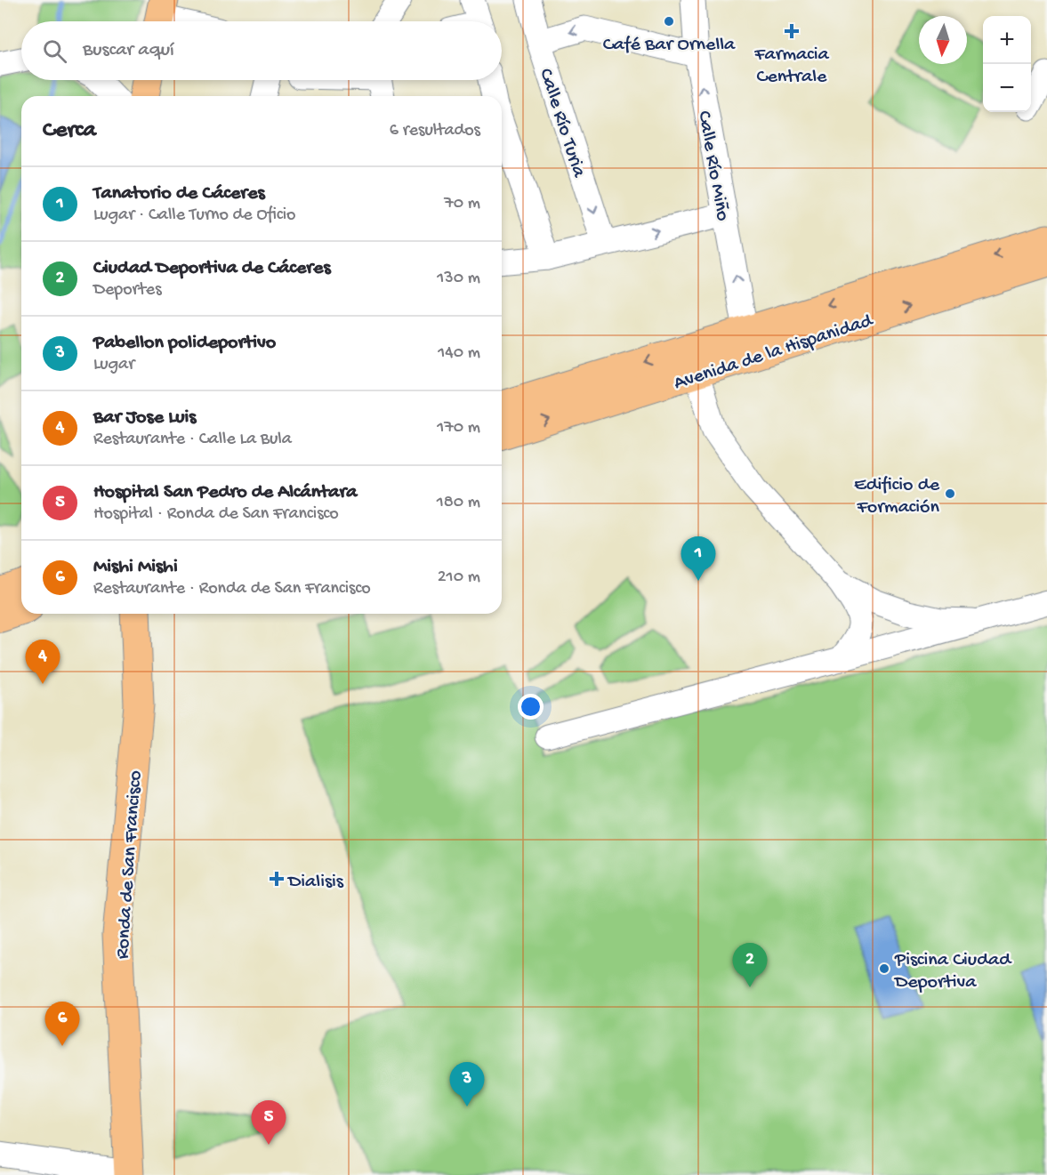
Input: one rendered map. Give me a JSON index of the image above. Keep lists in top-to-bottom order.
{
  "streets": {
    "main road": ["Avenida de la Hispanidad", "Ronda de San Francisco"],
    "street": ["Calle Río Turia", "Calle Río Miño"]
  },
  "crossings": [
    ["Calle Río Miño", "Avenida de la Hispanidad"]
  ],
  "places": {
    "other": ["Café Bar Ornella", "Edificio de Formación", "Piscina Ciudad Deportiva"],
    "health": ["Farmacia Centrale", "Dialisis"]
  },
  "north": "bottom",
  "page": {
    "map_buttons": ["+", "−"],
    "search": "Buscar aquí",
    "heading": ["Cerca", "6 resultados"],
    "list": [
      {
        "mark": "1",
        "name": "Tanatorio de Cáceres",
        "note": "Lugar · Calle Turno de Oficio",
        "value": "70 m"
      },
      {
        "mark": "2",
        "name": "Ciudad Deportiva de Cáceres",
        "note": "Deportes",
        "value": "130 m"
      },
      {
        "mark": "3",
        "name": "Pabellon polideportivo",
        "note": "Lugar",
        "value": "140 m"
      },
      {
        "mark": "4",
        "name": "Bar Jose Luis",
        "note": "Restaurante · Calle La Bula",
        "value": "170 m"
      },
      {
        "mark": "5",
        "name": "Hospital San Pedro de Alcántara",
        "note": "Hospital · Ronda de San Francisco",
        "value": "180 m"
      },
      {
        "mark": "6",
        "name": "Mishi Mishi",
        "note": "Restaurante · Ronda de San Francisco",
        "value": "210 m"
      }
    ],
    "pins": [
      "1",
      "4",
      "2",
      "6",
      "3",
      "5"
    ]
  }
}
